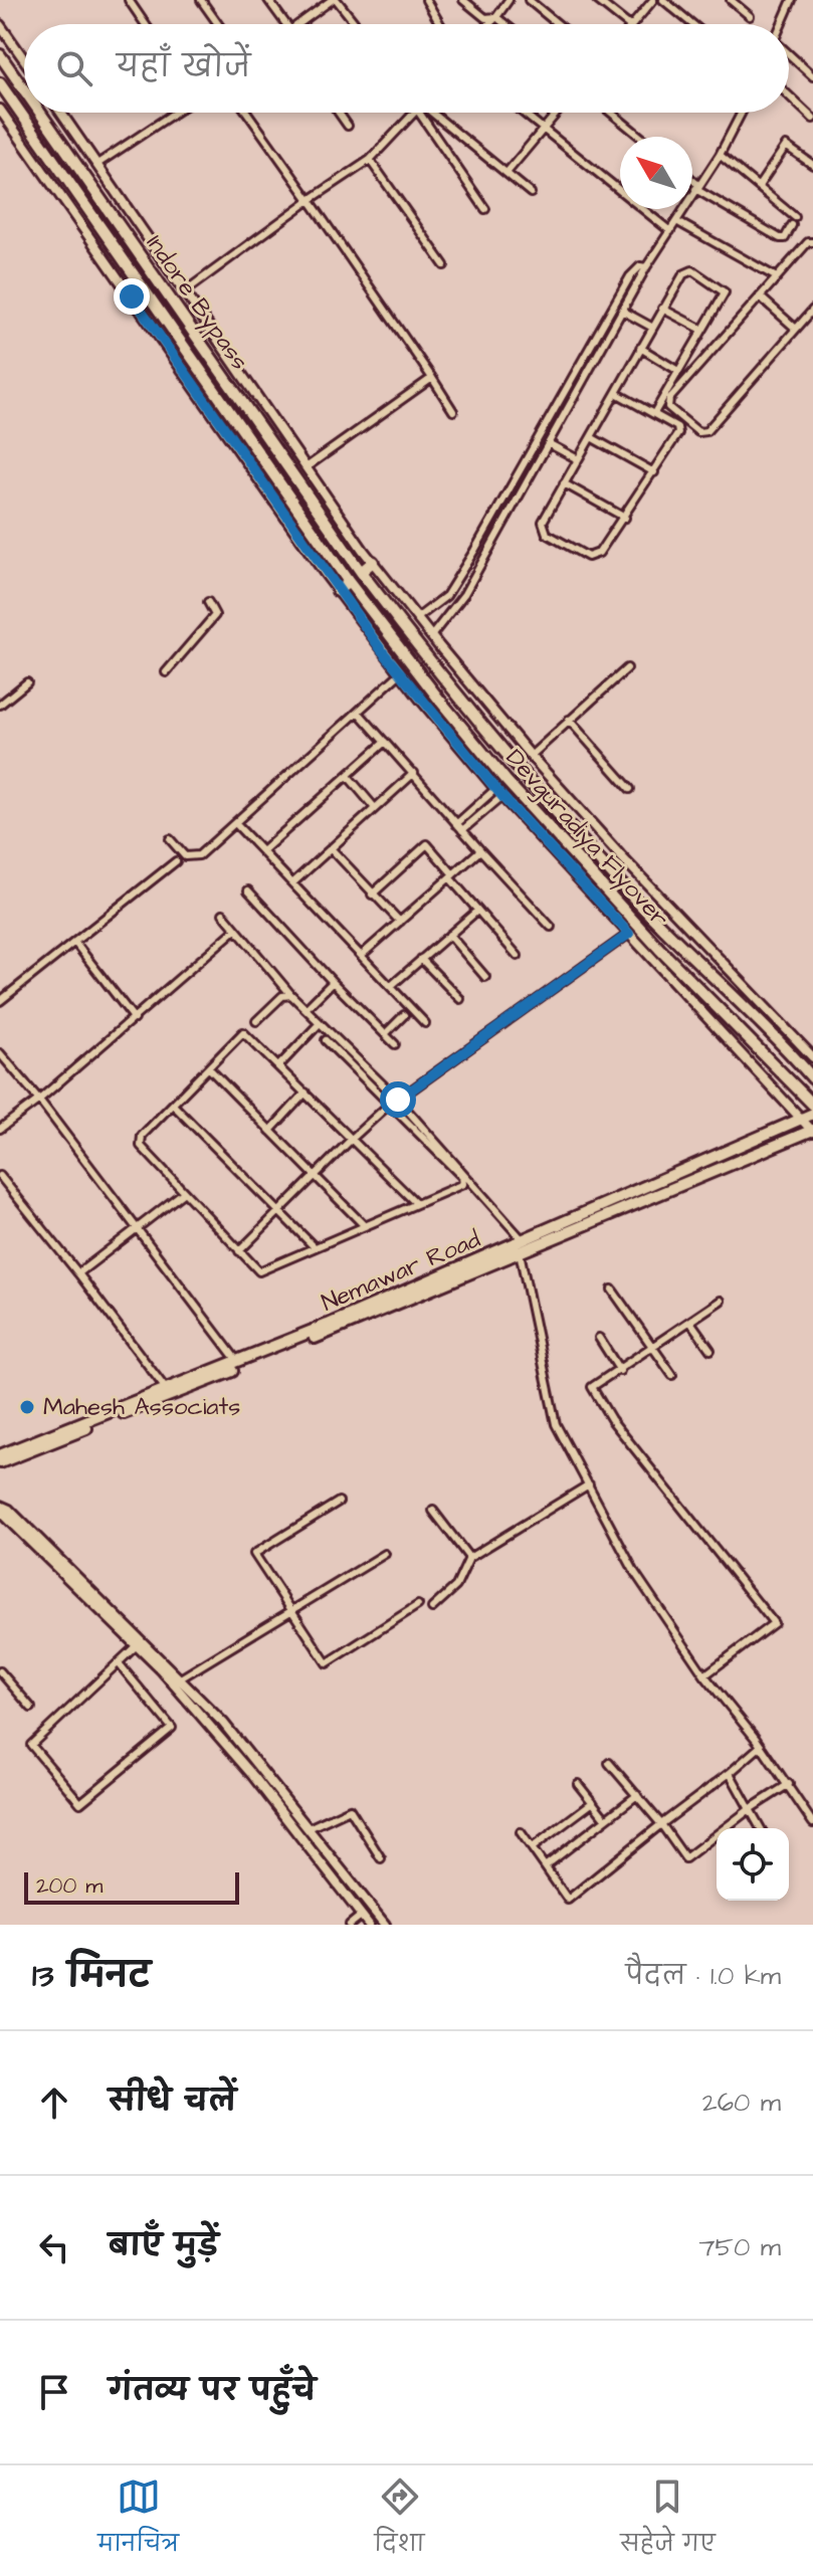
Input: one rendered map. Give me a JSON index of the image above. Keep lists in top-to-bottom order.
{
  "streets": {
    "highway": ["Indore Bypass", "Devguradiya Flyover", "Nemawar Road"]
  },
  "crossings": [
    ["Indore Bypass", "Devguradiya Flyover"]
  ],
  "places": ["Mahesh Associats"],
  "scale_bar": "200 m",
  "north": "top left",
  "page": {
    "search": "यहाँ खोजें",
    "scale": "200 m",
    "heading": ["13 मिनट", "पैदल · 1.0 km"],
    "list": [
      ["सीधे चलें", "260 m"],
      ["बाएँ मुड़ें", "750 m"],
      "गंतव्य पर पहुँचे"
    ],
    "nav": ["मानचित्र", "दिशा", "सहेजे गए"]
  }
}
